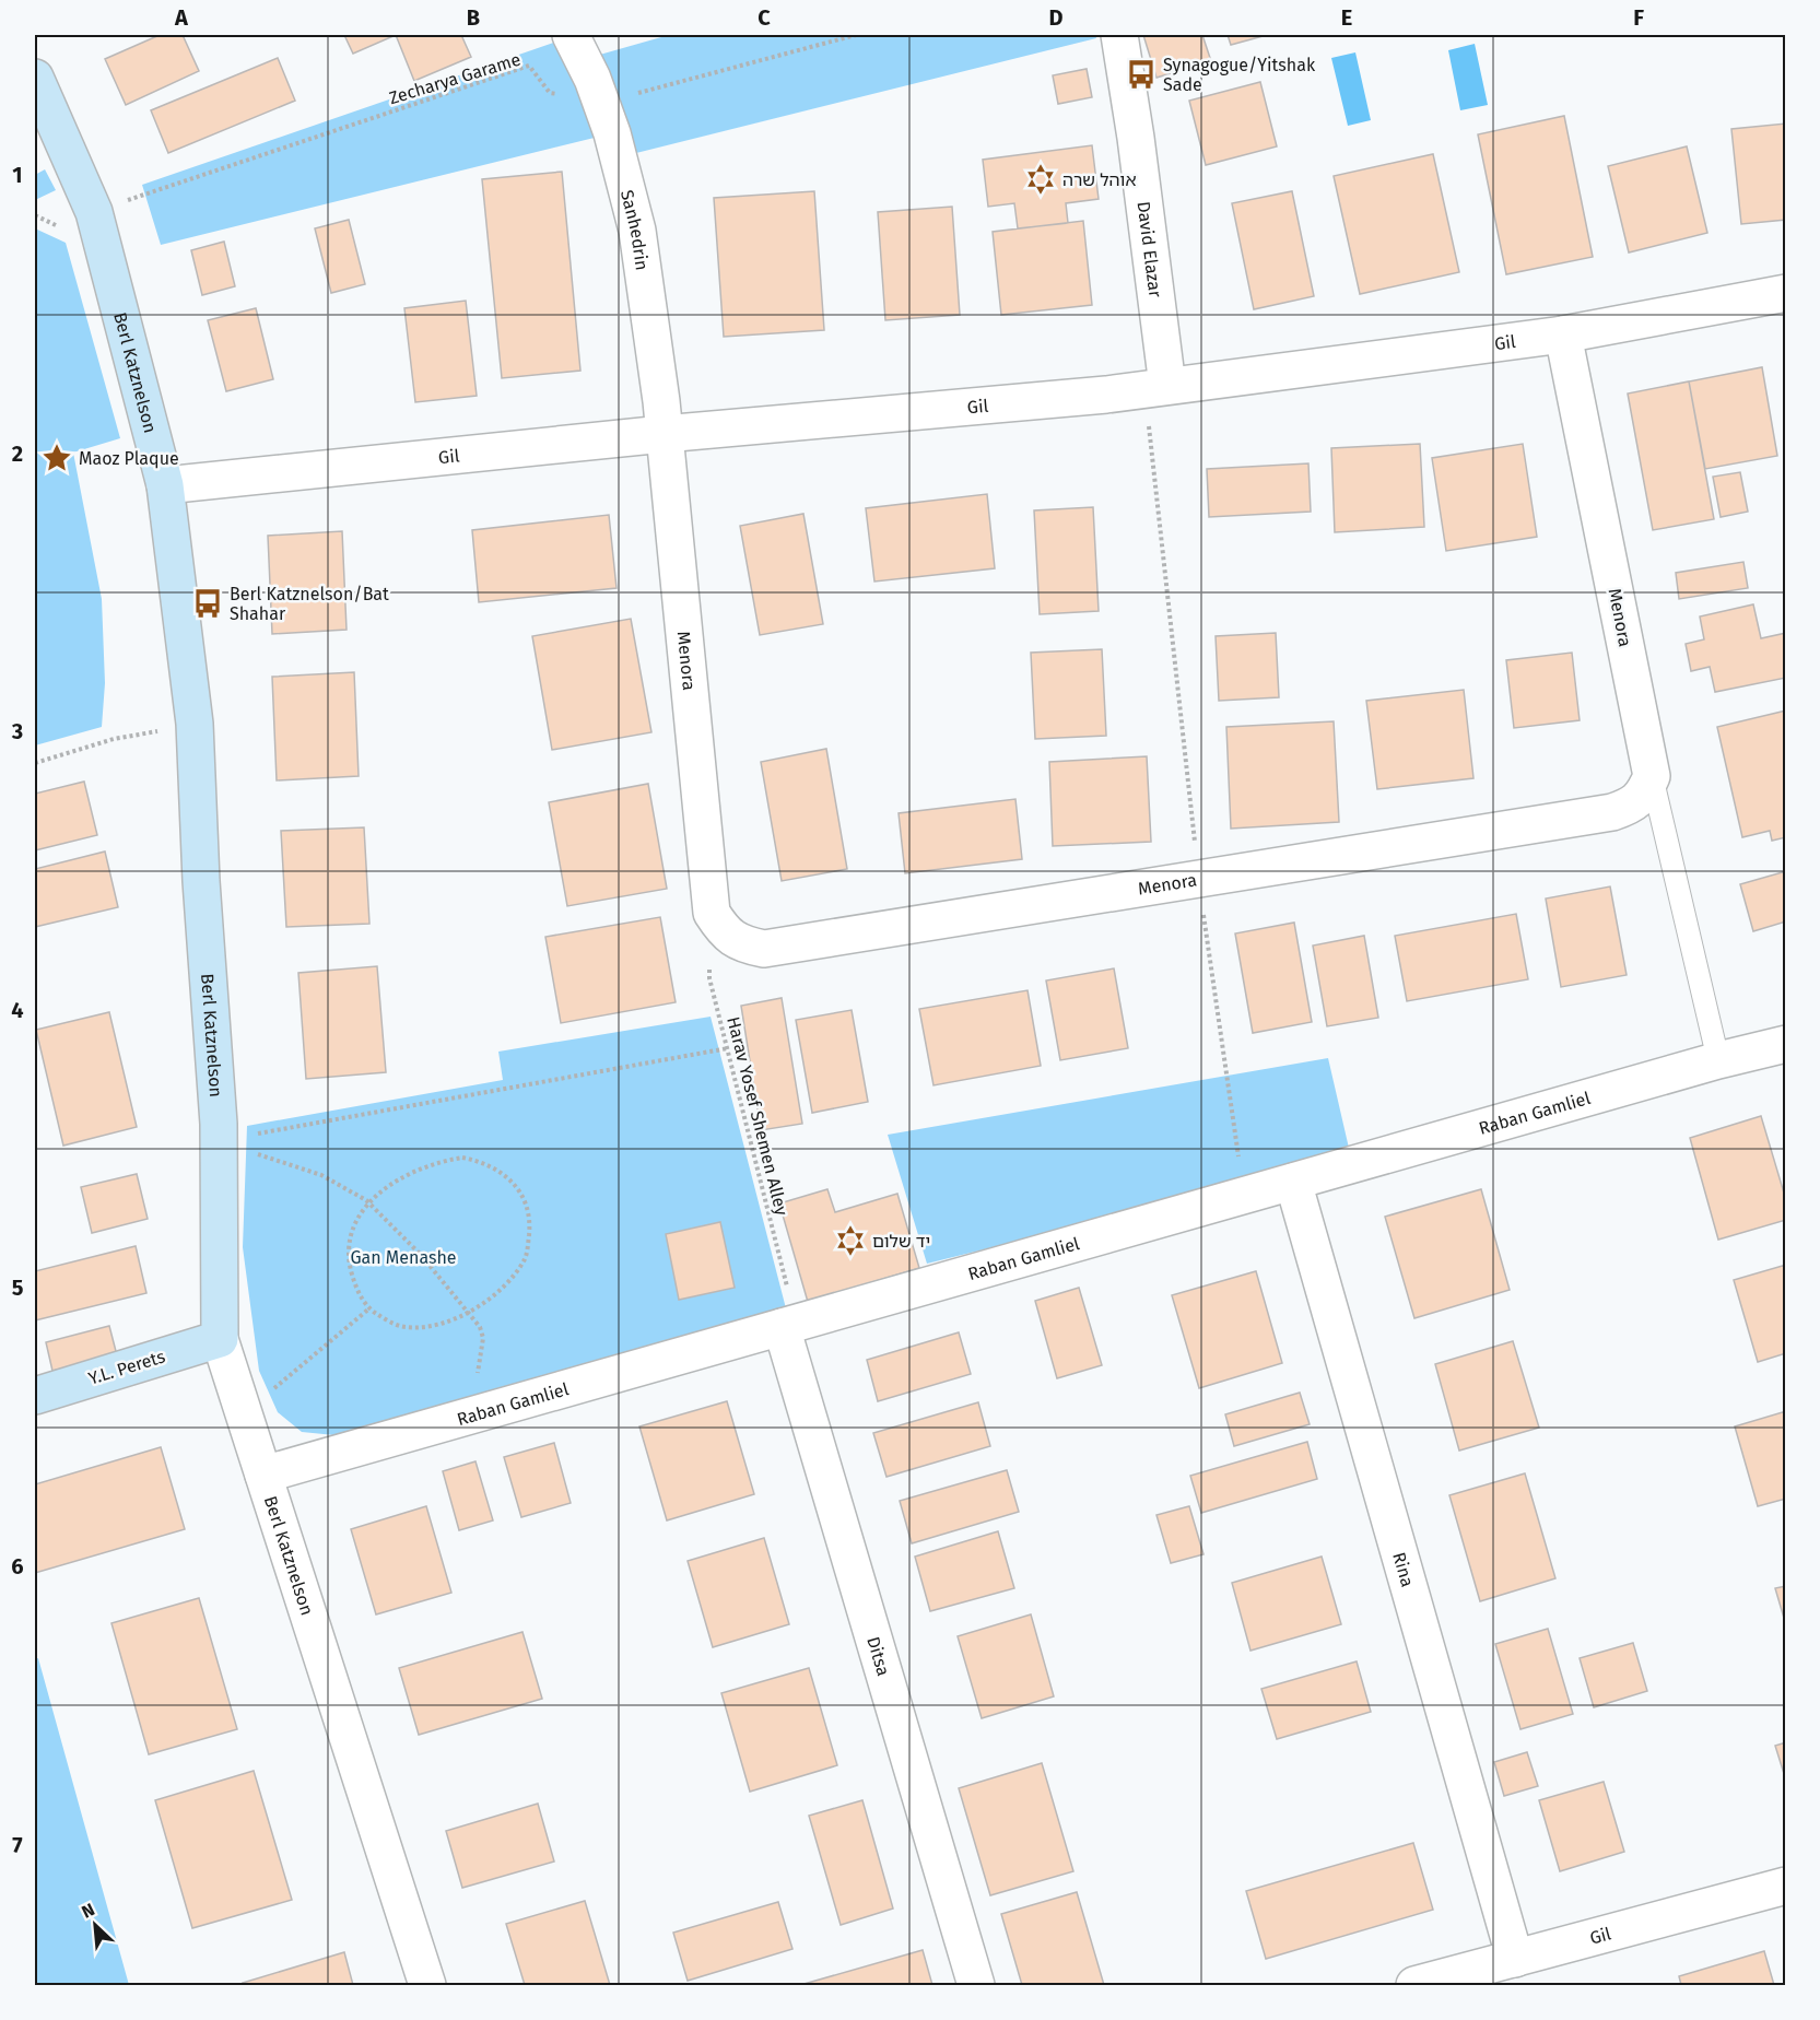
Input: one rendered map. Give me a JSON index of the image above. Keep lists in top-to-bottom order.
{
  "streets": {
    "street": [
      "Sanhedrin",
      "David Elazar",
      "Gil",
      "Berl Katznelson",
      "Menora",
      "Raban Gamliel",
      "Y.L. Perets",
      "Rina",
      "Ditsa"
    ],
    "path": ["Zecharya Garame", "Harav Yosef Shemen Alley"]
  },
  "crossings": [
    ["Zecharya Garame", "Sanhedrin"],
    ["Zecharya Garame", "Berl Katznelson"],
    ["Sanhedrin", "Gil"],
    ["Sanhedrin", "Menora"],
    ["David Elazar", "Gil"],
    ["Gil", "Berl Katznelson"],
    ["Gil", "Menora"],
    ["Gil", "Rina"],
    ["Berl Katznelson", "Raban Gamliel"],
    ["Berl Katznelson", "Y.L. Perets"],
    ["Menora", "Harav Yosef Shemen Alley"],
    ["Raban Gamliel", "Harav Yosef Shemen Alley"],
    ["Raban Gamliel", "Rina"],
    ["Raban Gamliel", "Ditsa"],
    ["Harav Yosef Shemen Alley", "Ditsa"]
  ],
  "parks": ["Gan Menashe"],
  "places": {
    "bus stop": ["Synagogue/Yitshak Sade", "Berl Katznelson/Bat Shahar"],
    "synagogue": ["אוהל שרה", "יד שלום"],
    "place": ["Maoz Plaque"]
  },
  "north": "top left",
  "grid": {
    "columns": [
      "A",
      "B",
      "C",
      "D",
      "E",
      "F"
    ],
    "rows": [
      "1",
      "2",
      "3",
      "4",
      "5",
      "6",
      "7"
    ]
  }
}
